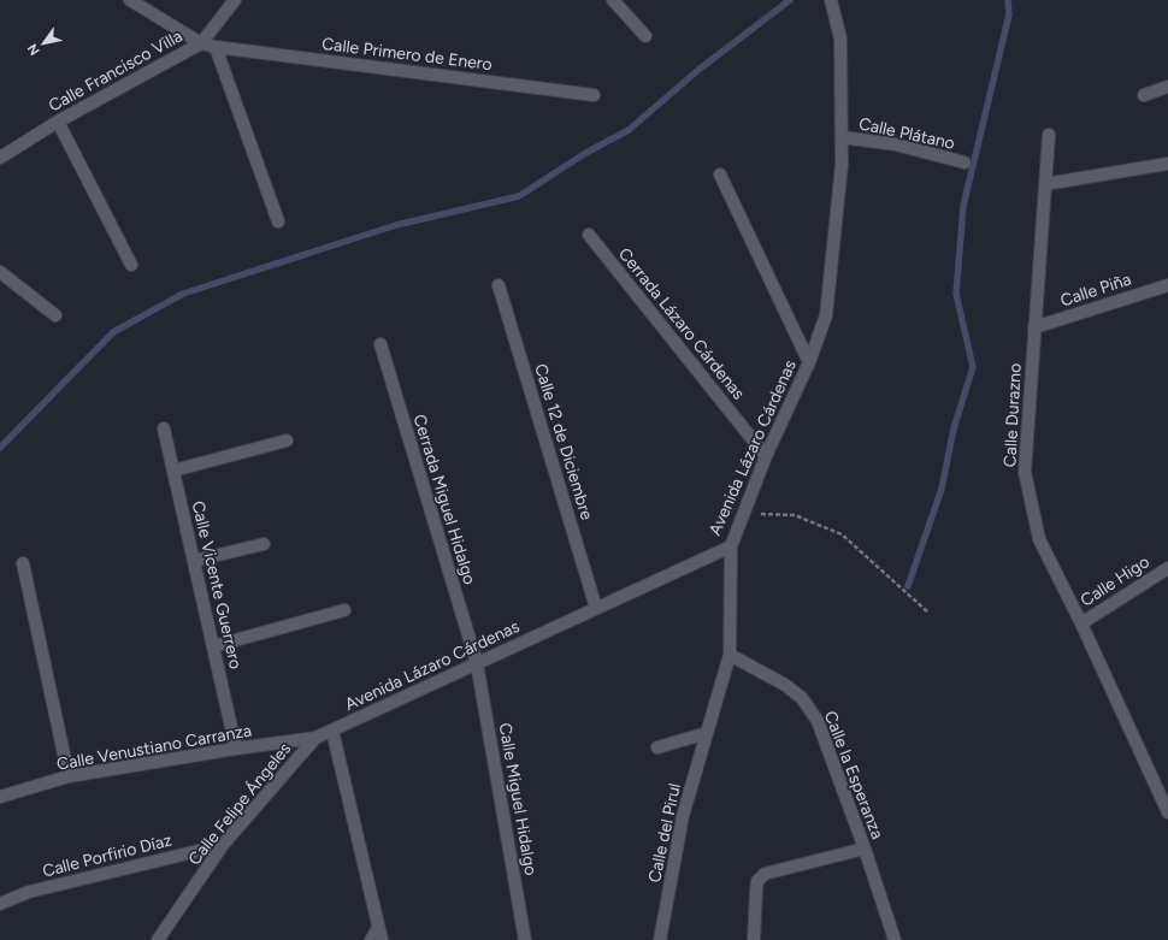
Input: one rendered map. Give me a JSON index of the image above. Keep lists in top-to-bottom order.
{
  "streets": {
    "street": [
      "Calle Primero de Enero",
      "Calle Francisco Villa",
      "Calle Plátano",
      "Calle Piña",
      "Cerrada Lázaro Cárdenas",
      "Calle Durazno",
      "Calle 12 de Diciembre",
      "Avenida Lázaro Cárdenas",
      "Cerrada Miguel Hidalgo",
      "Calle Higo",
      "Calle Vicente Guerrero",
      "Calle Venustiano Carranza",
      "Calle la Esperanza",
      "Calle Miguel Hidalgo",
      "Calle Felipe Ángeles",
      "Calle del Pirul",
      "Calle Porfirio Díaz"
    ]
  },
  "crossings": [
    ["Calle Primero de Enero", "Calle Francisco Villa"],
    ["Calle Plátano", "Avenida Lázaro Cárdenas"],
    ["Calle Piña", "Calle Durazno"],
    ["Cerrada Lázaro Cárdenas", "Avenida Lázaro Cárdenas"],
    ["Calle Durazno", "Calle Higo"],
    ["Calle 12 de Diciembre", "Avenida Lázaro Cárdenas"],
    ["Avenida Lázaro Cárdenas", "Cerrada Miguel Hidalgo"],
    ["Avenida Lázaro Cárdenas", "Calle Venustiano Carranza"],
    ["Avenida Lázaro Cárdenas", "Calle Miguel Hidalgo"],
    ["Avenida Lázaro Cárdenas", "Calle Felipe Ángeles"],
    ["Cerrada Miguel Hidalgo", "Calle Miguel Hidalgo"],
    ["Calle Vicente Guerrero", "Calle Venustiano Carranza"],
    ["Calle Venustiano Carranza", "Calle Felipe Ángeles"],
    ["Calle la Esperanza", "Calle del Pirul"],
    ["Calle Felipe Ángeles", "Calle Porfirio Díaz"]
  ],
  "north": "bottom left"
}
